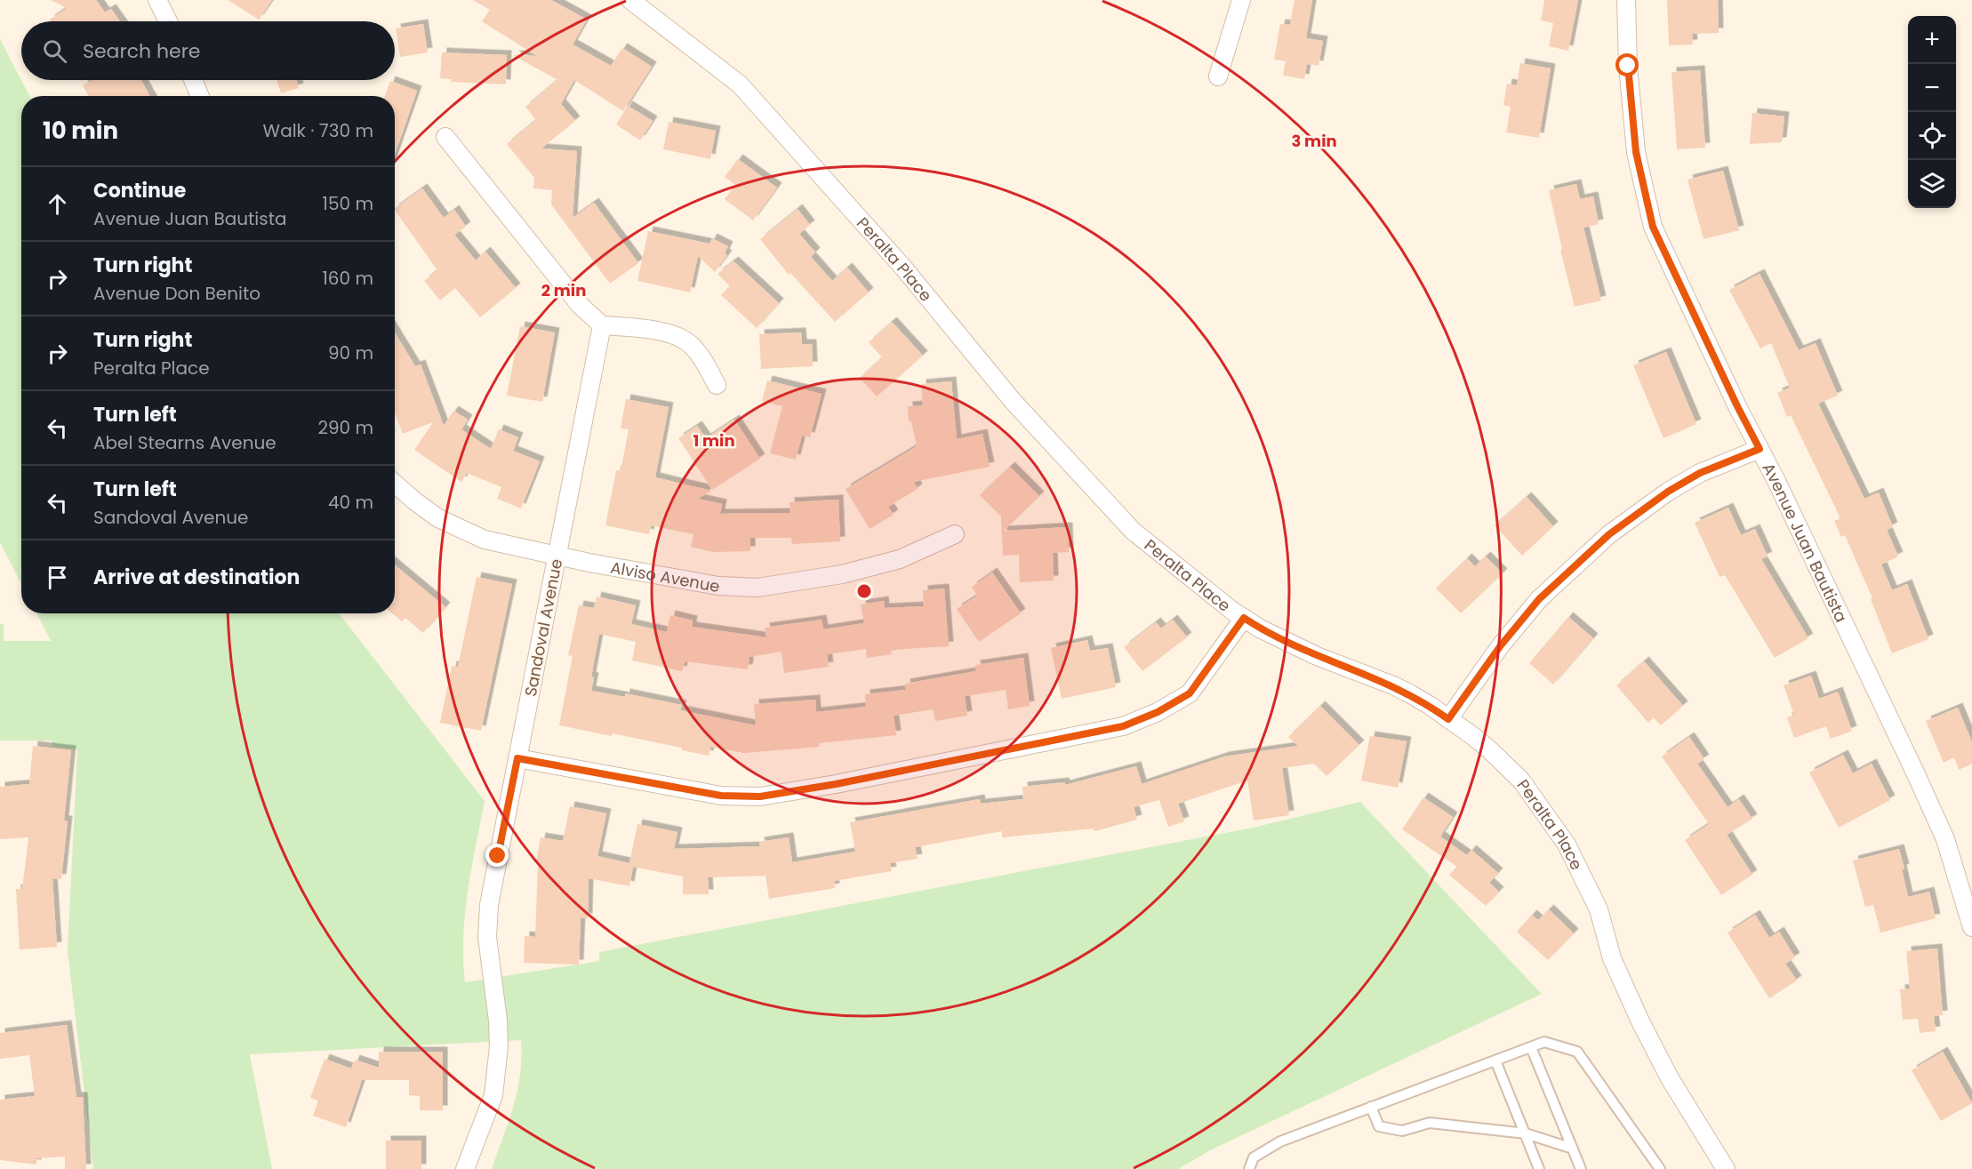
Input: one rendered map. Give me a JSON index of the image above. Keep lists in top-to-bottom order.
{
  "streets": {
    "street": [
      "Peralta Place",
      "Avenue Juan Bautista",
      "Alviso Avenue",
      "Sandoval Avenue"
    ]
  },
  "crossings": [
    ["Alviso Avenue", "Sandoval Avenue"]
  ],
  "page": {
    "map_buttons": ["+", "−"],
    "search": "Search here",
    "heading": ["10 min", "Walk · 730 m"],
    "list": [
      ["Continue", "Avenue Juan Bautista", "150 m"],
      ["Turn right", "Avenue Don Benito", "160 m"],
      ["Turn right", "Peralta Place", "90 m"],
      ["Turn left", "Abel Stearns Avenue", "290 m"],
      ["Turn left", "Sandoval Avenue", "40 m"],
      "Arrive at destination"
    ]
  },
  "rings": ["3 min", "2 min", "1 min"]
}
